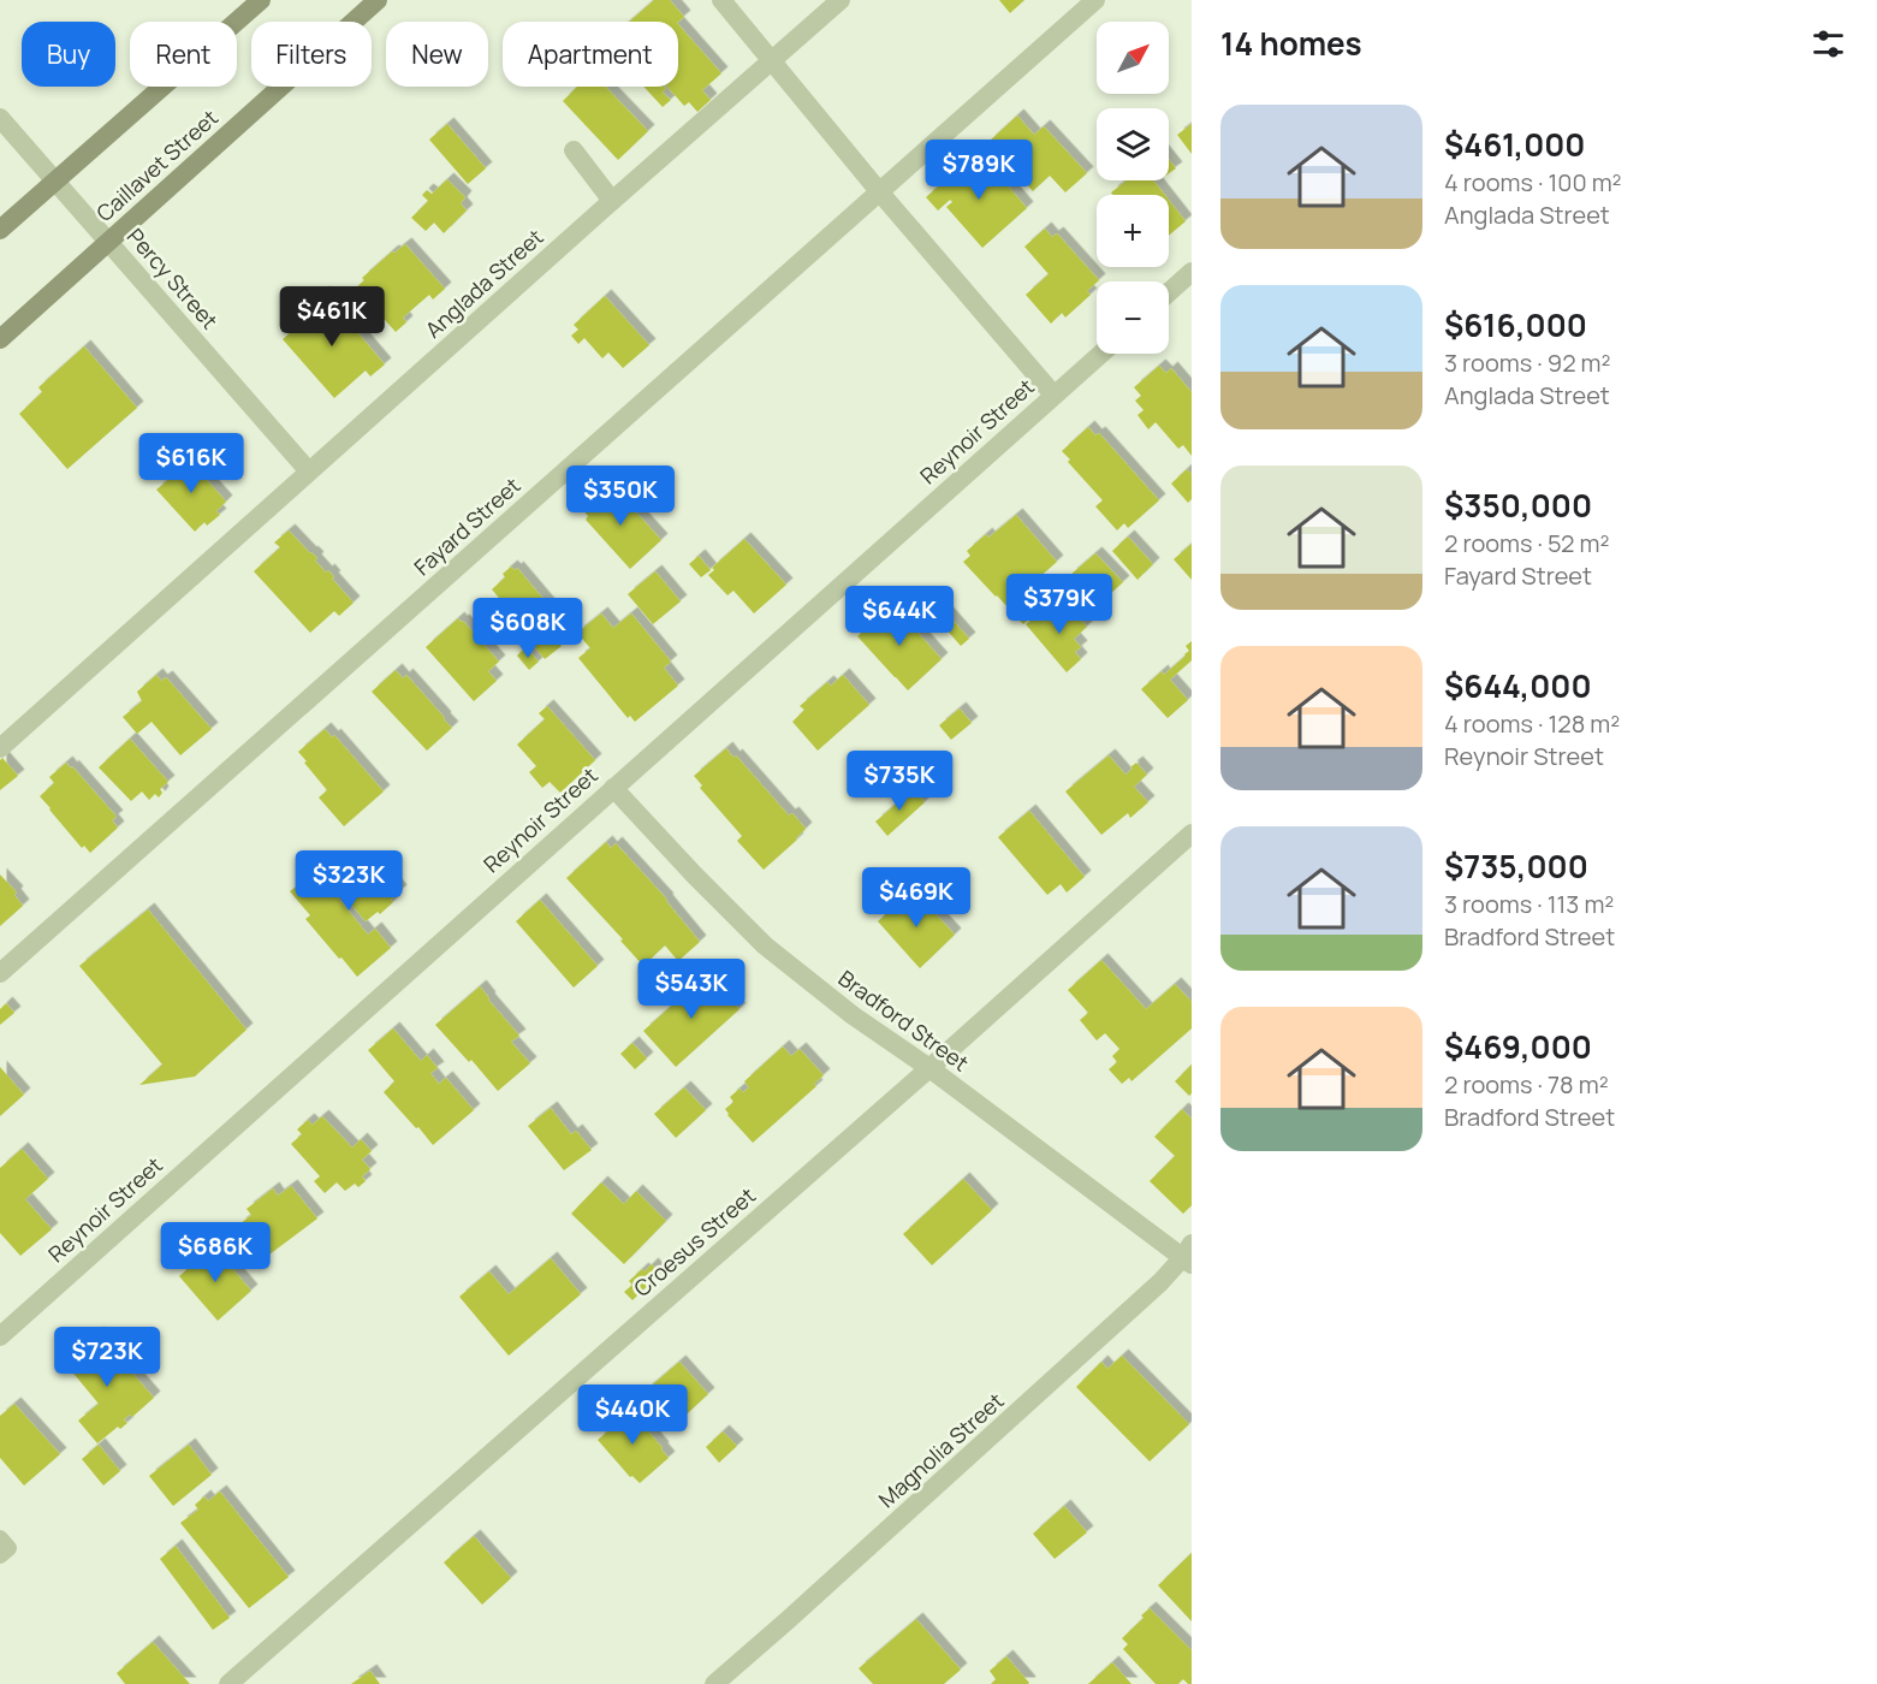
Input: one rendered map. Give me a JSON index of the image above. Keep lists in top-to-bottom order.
{
  "streets": {
    "main road": ["Caillavet Street"],
    "street": [
      "Percy Street",
      "Anglada Street",
      "Reynoir Street",
      "Fayard Street",
      "Bradford Street",
      "Croesus Street",
      "Magnolia Street"
    ]
  },
  "crossings": [
    ["Caillavet Street", "Percy Street"],
    ["Percy Street", "Anglada Street"],
    ["Reynoir Street", "Bradford Street"],
    ["Bradford Street", "Croesus Street"],
    ["Bradford Street", "Magnolia Street"]
  ],
  "north": "top right",
  "page": {
    "heading": "14 homes",
    "map_buttons": ["+", "−"],
    "chip": [
      "Buy",
      "Rent",
      "Filters",
      "New",
      "Apartment"
    ],
    "list": [
      {
        "name": "$461,000",
        "note": "4 rooms · 100 m² · Anglada Street"
      },
      {
        "name": "$616,000",
        "note": "3 rooms · 92 m² · Anglada Street"
      },
      {
        "name": "$350,000",
        "note": "2 rooms · 52 m² · Fayard Street"
      },
      {
        "name": "$644,000",
        "note": "4 rooms · 128 m² · Reynoir Street"
      },
      {
        "name": "$735,000",
        "note": "3 rooms · 113 m² · Bradford Street"
      },
      {
        "name": "$469,000",
        "note": "2 rooms · 78 m² · Bradford Street"
      }
    ],
    "price": [
      "$789K",
      "$461K",
      "$616K",
      "$350K",
      "$379K",
      "$644K",
      "$608K",
      "$735K",
      "$323K",
      "$469K",
      "$543K",
      "$686K",
      "$723K",
      "$440K"
    ]
  }
}
